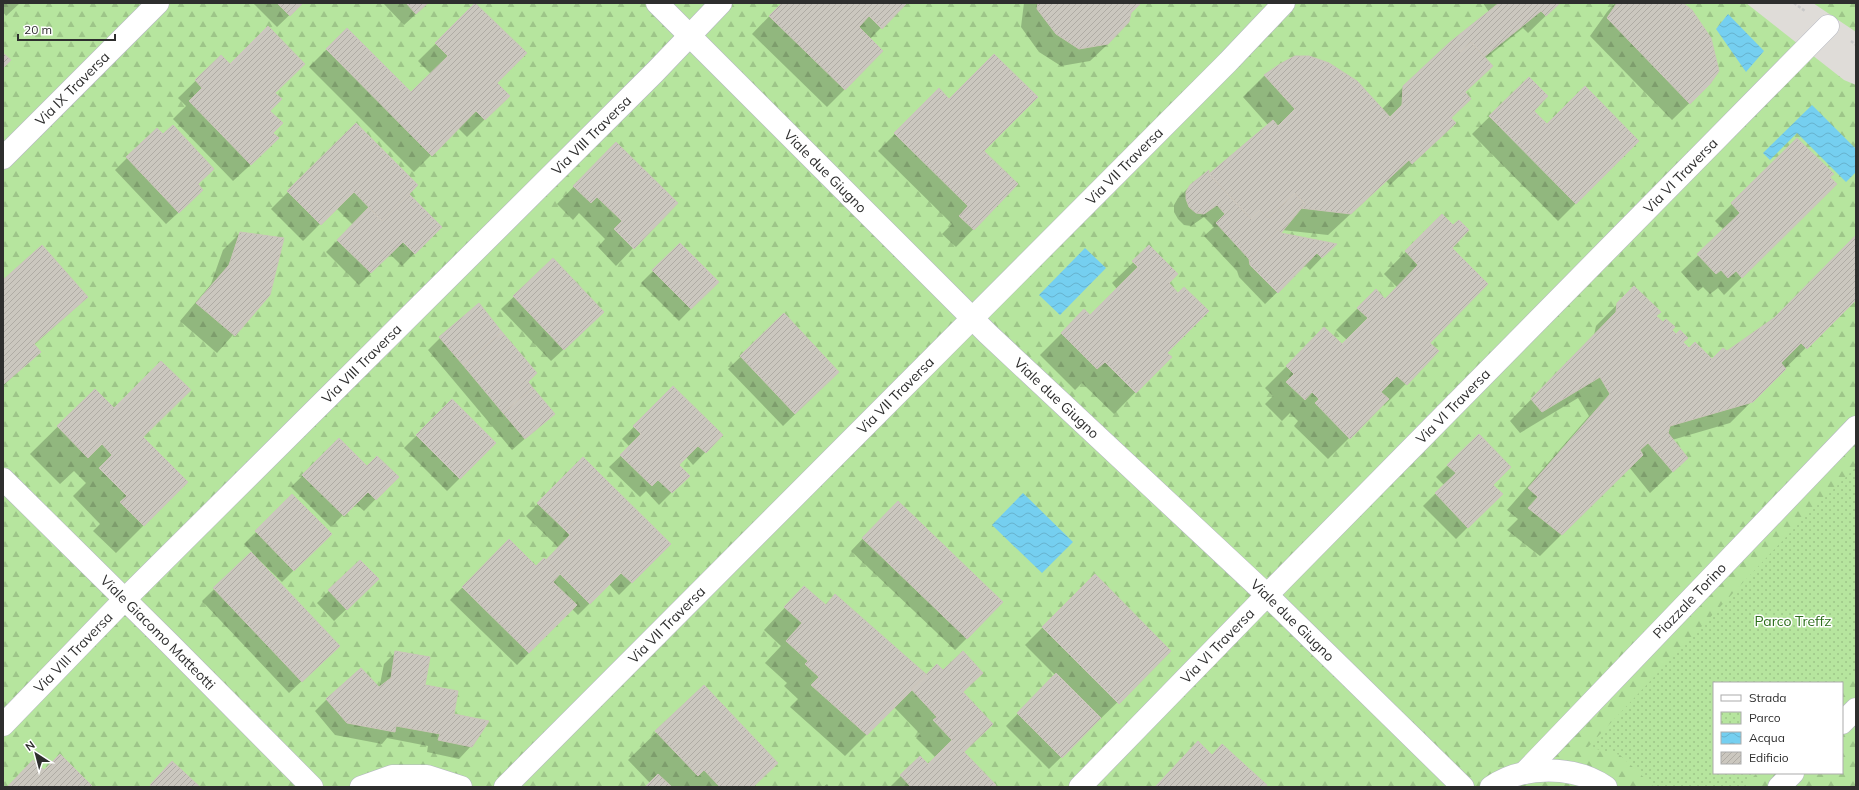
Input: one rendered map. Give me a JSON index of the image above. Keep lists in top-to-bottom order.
{
  "streets": {
    "street": [
      "Via IX Traversa",
      "Via VIII Traversa",
      "Via VII Traversa",
      "Viale due Giugno",
      "Via VI Traversa",
      "Piazzale Torino",
      "Viale Giacomo Matteotti"
    ]
  },
  "crossings": [
    ["Via VIII Traversa", "Viale due Giugno"],
    ["Via VIII Traversa", "Viale Giacomo Matteotti"],
    ["Via VII Traversa", "Viale due Giugno"],
    ["Viale due Giugno", "Via VI Traversa"]
  ],
  "parks": ["Parco Treffz"],
  "legend": [
    "Strada",
    "Parco",
    "Acqua",
    "Edificio"
  ],
  "scale_bar": "20 m",
  "north": "top left"
}
